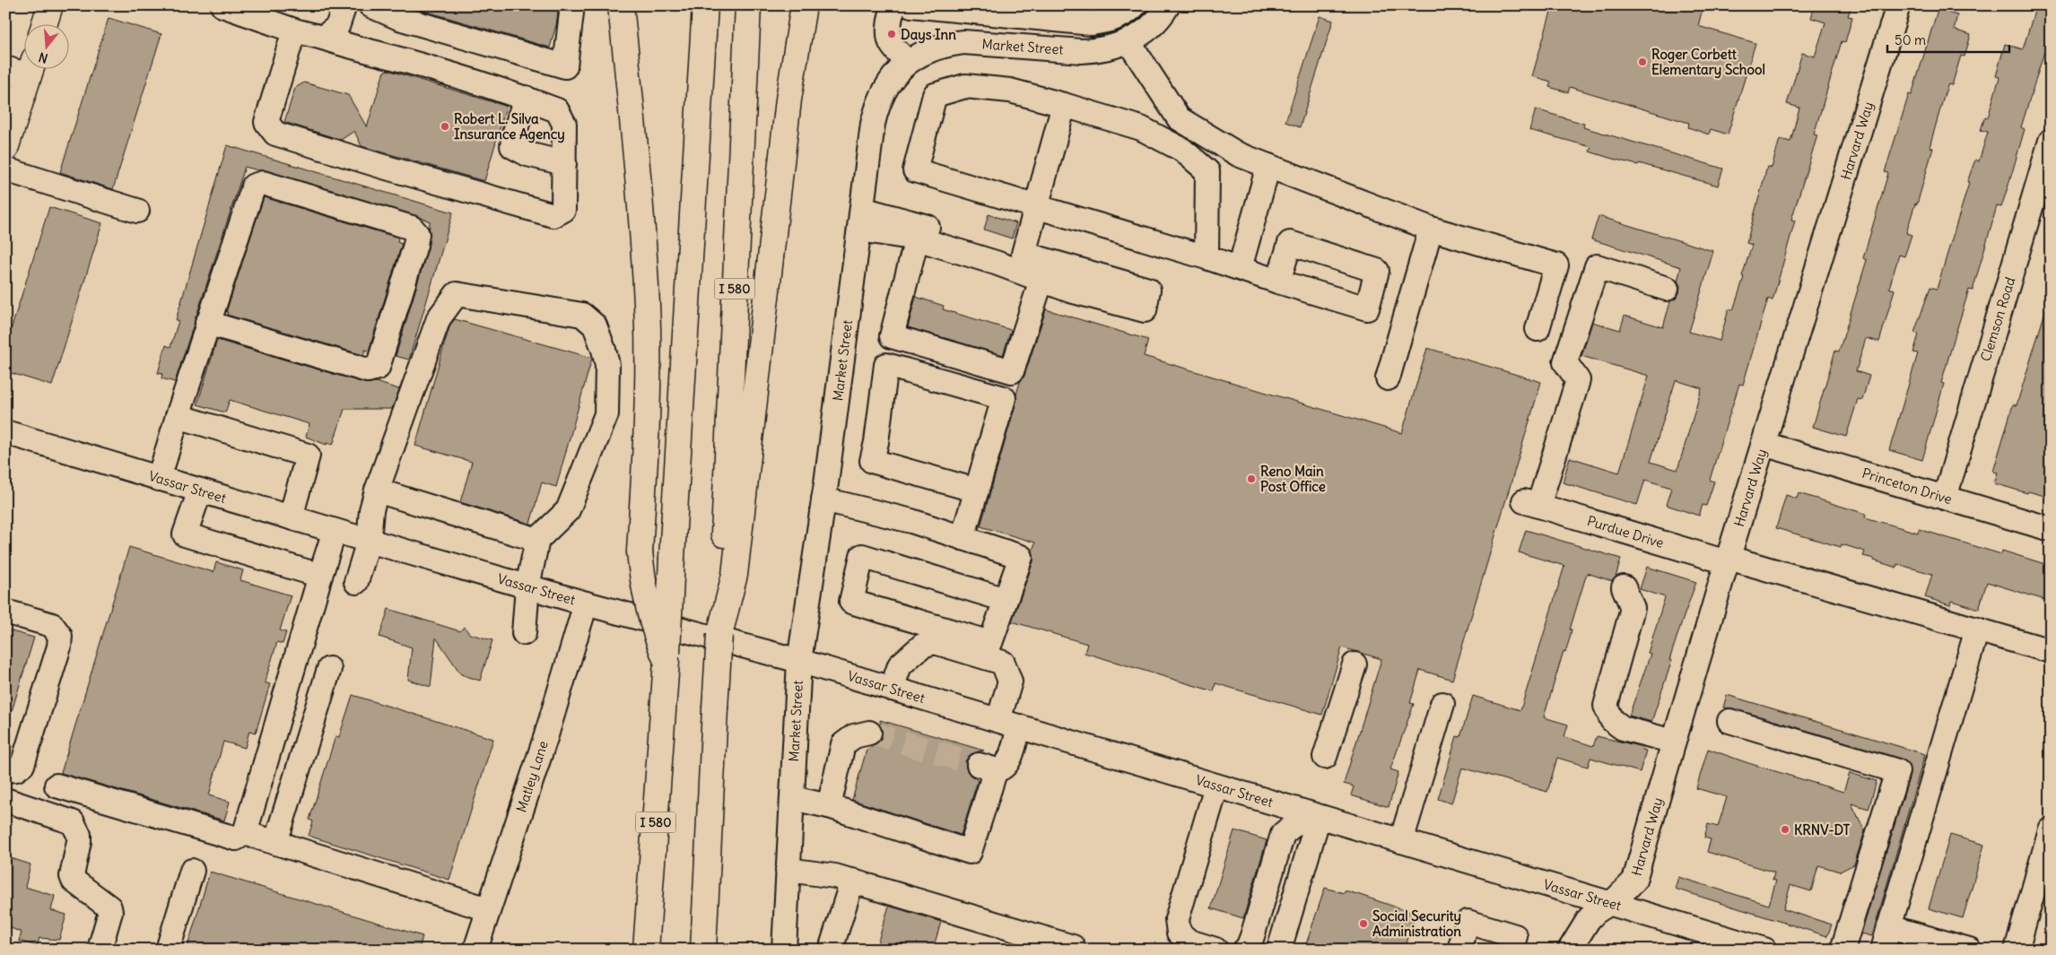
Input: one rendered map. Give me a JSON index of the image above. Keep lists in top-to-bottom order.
{
  "streets": {
    "main road": ["I 580"],
    "street": [
      "Market Street",
      "Harvard Way",
      "Clemson Road",
      "Princeton Drive",
      "Vassar Street",
      "Purdue Drive",
      "Matley Lane"
    ]
  },
  "crossings": [
    ["Market Street", "Vassar Street"],
    ["Harvard Way", "Princeton Drive"],
    ["Harvard Way", "Vassar Street"],
    ["Harvard Way", "Purdue Drive"],
    ["Clemson Road", "Princeton Drive"],
    ["Vassar Street", "Matley Lane"]
  ],
  "places": [
    "Days Inn",
    "Roger Corbett Elementary School",
    "Robert L. Silva Insurance Agency",
    "Reno Main Post Office",
    "KRNV-DT",
    "Social Security Administration"
  ],
  "scale_bar": "50 m",
  "north": "bottom"
}
